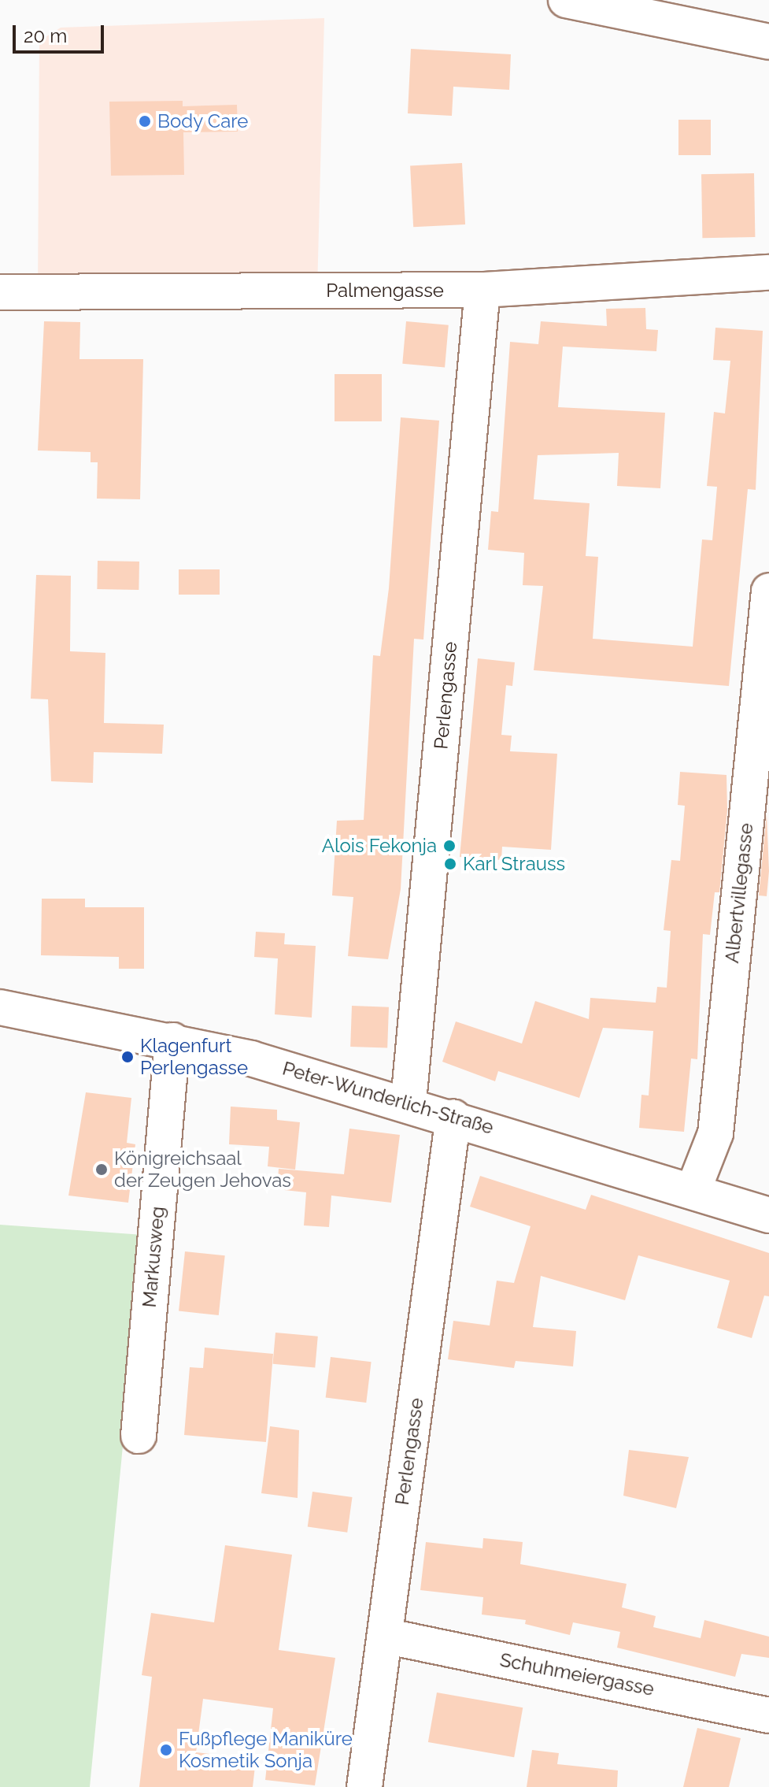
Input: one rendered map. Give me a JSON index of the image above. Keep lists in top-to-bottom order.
{
  "streets": {
    "street": [
      "Palmengasse",
      "Perlengasse",
      "Albertvillegasse",
      "Peter-Wunderlich-Straße",
      "Markusweg",
      "Schuhmeiergasse"
    ]
  },
  "crossings": [
    ["Palmengasse", "Perlengasse"],
    ["Perlengasse", "Peter-Wunderlich-Straße"],
    ["Perlengasse", "Schuhmeiergasse"],
    ["Albertvillegasse", "Peter-Wunderlich-Straße"],
    ["Peter-Wunderlich-Straße", "Markusweg"]
  ],
  "places": [
    "Body Care",
    "Alois Fekonja",
    "Karl Strauss",
    "Klagenfurt Perlengasse",
    "Königreichsaal der Zeugen Jehovas",
    "Fußpflege Maniküre Kosmetik Sonja"
  ],
  "scale_bar": "20 m"
}
